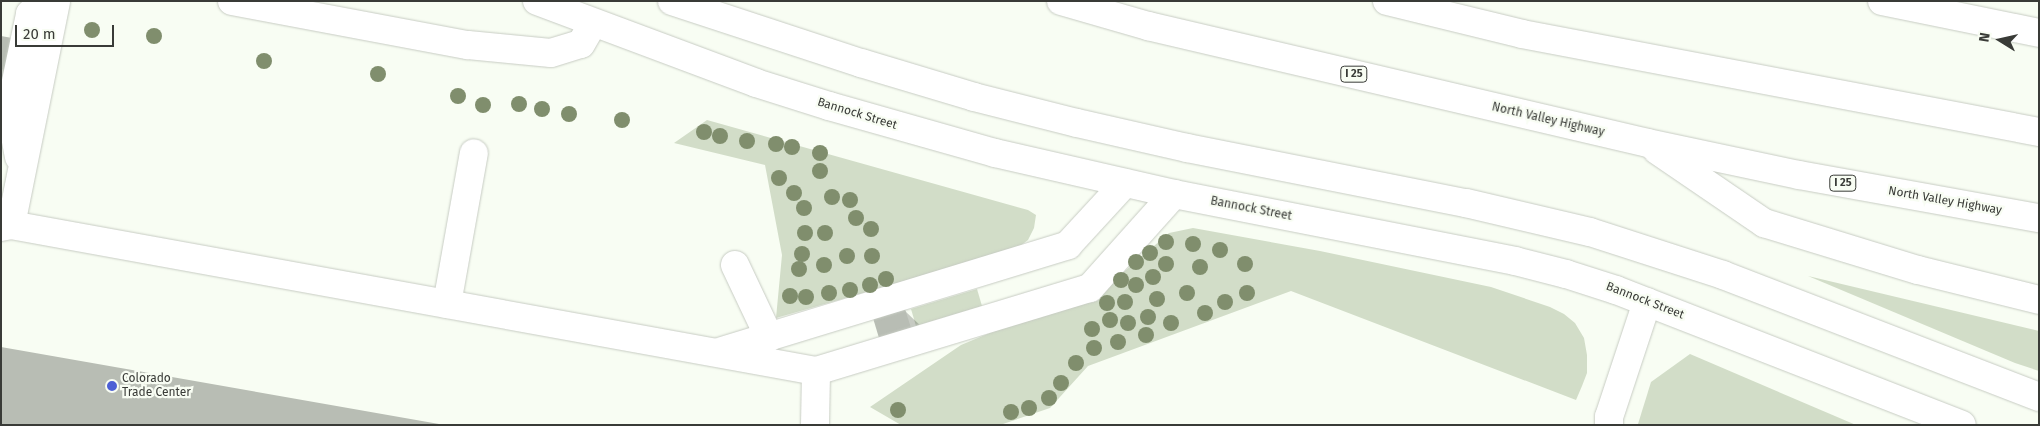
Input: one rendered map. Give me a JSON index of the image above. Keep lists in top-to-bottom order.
{
  "streets": {
    "main road": ["I 25", "Bannock Street", "North Valley Highway"]
  },
  "places": ["Colorado Trade Center"],
  "scale_bar": "20 m",
  "north": "left"
}
